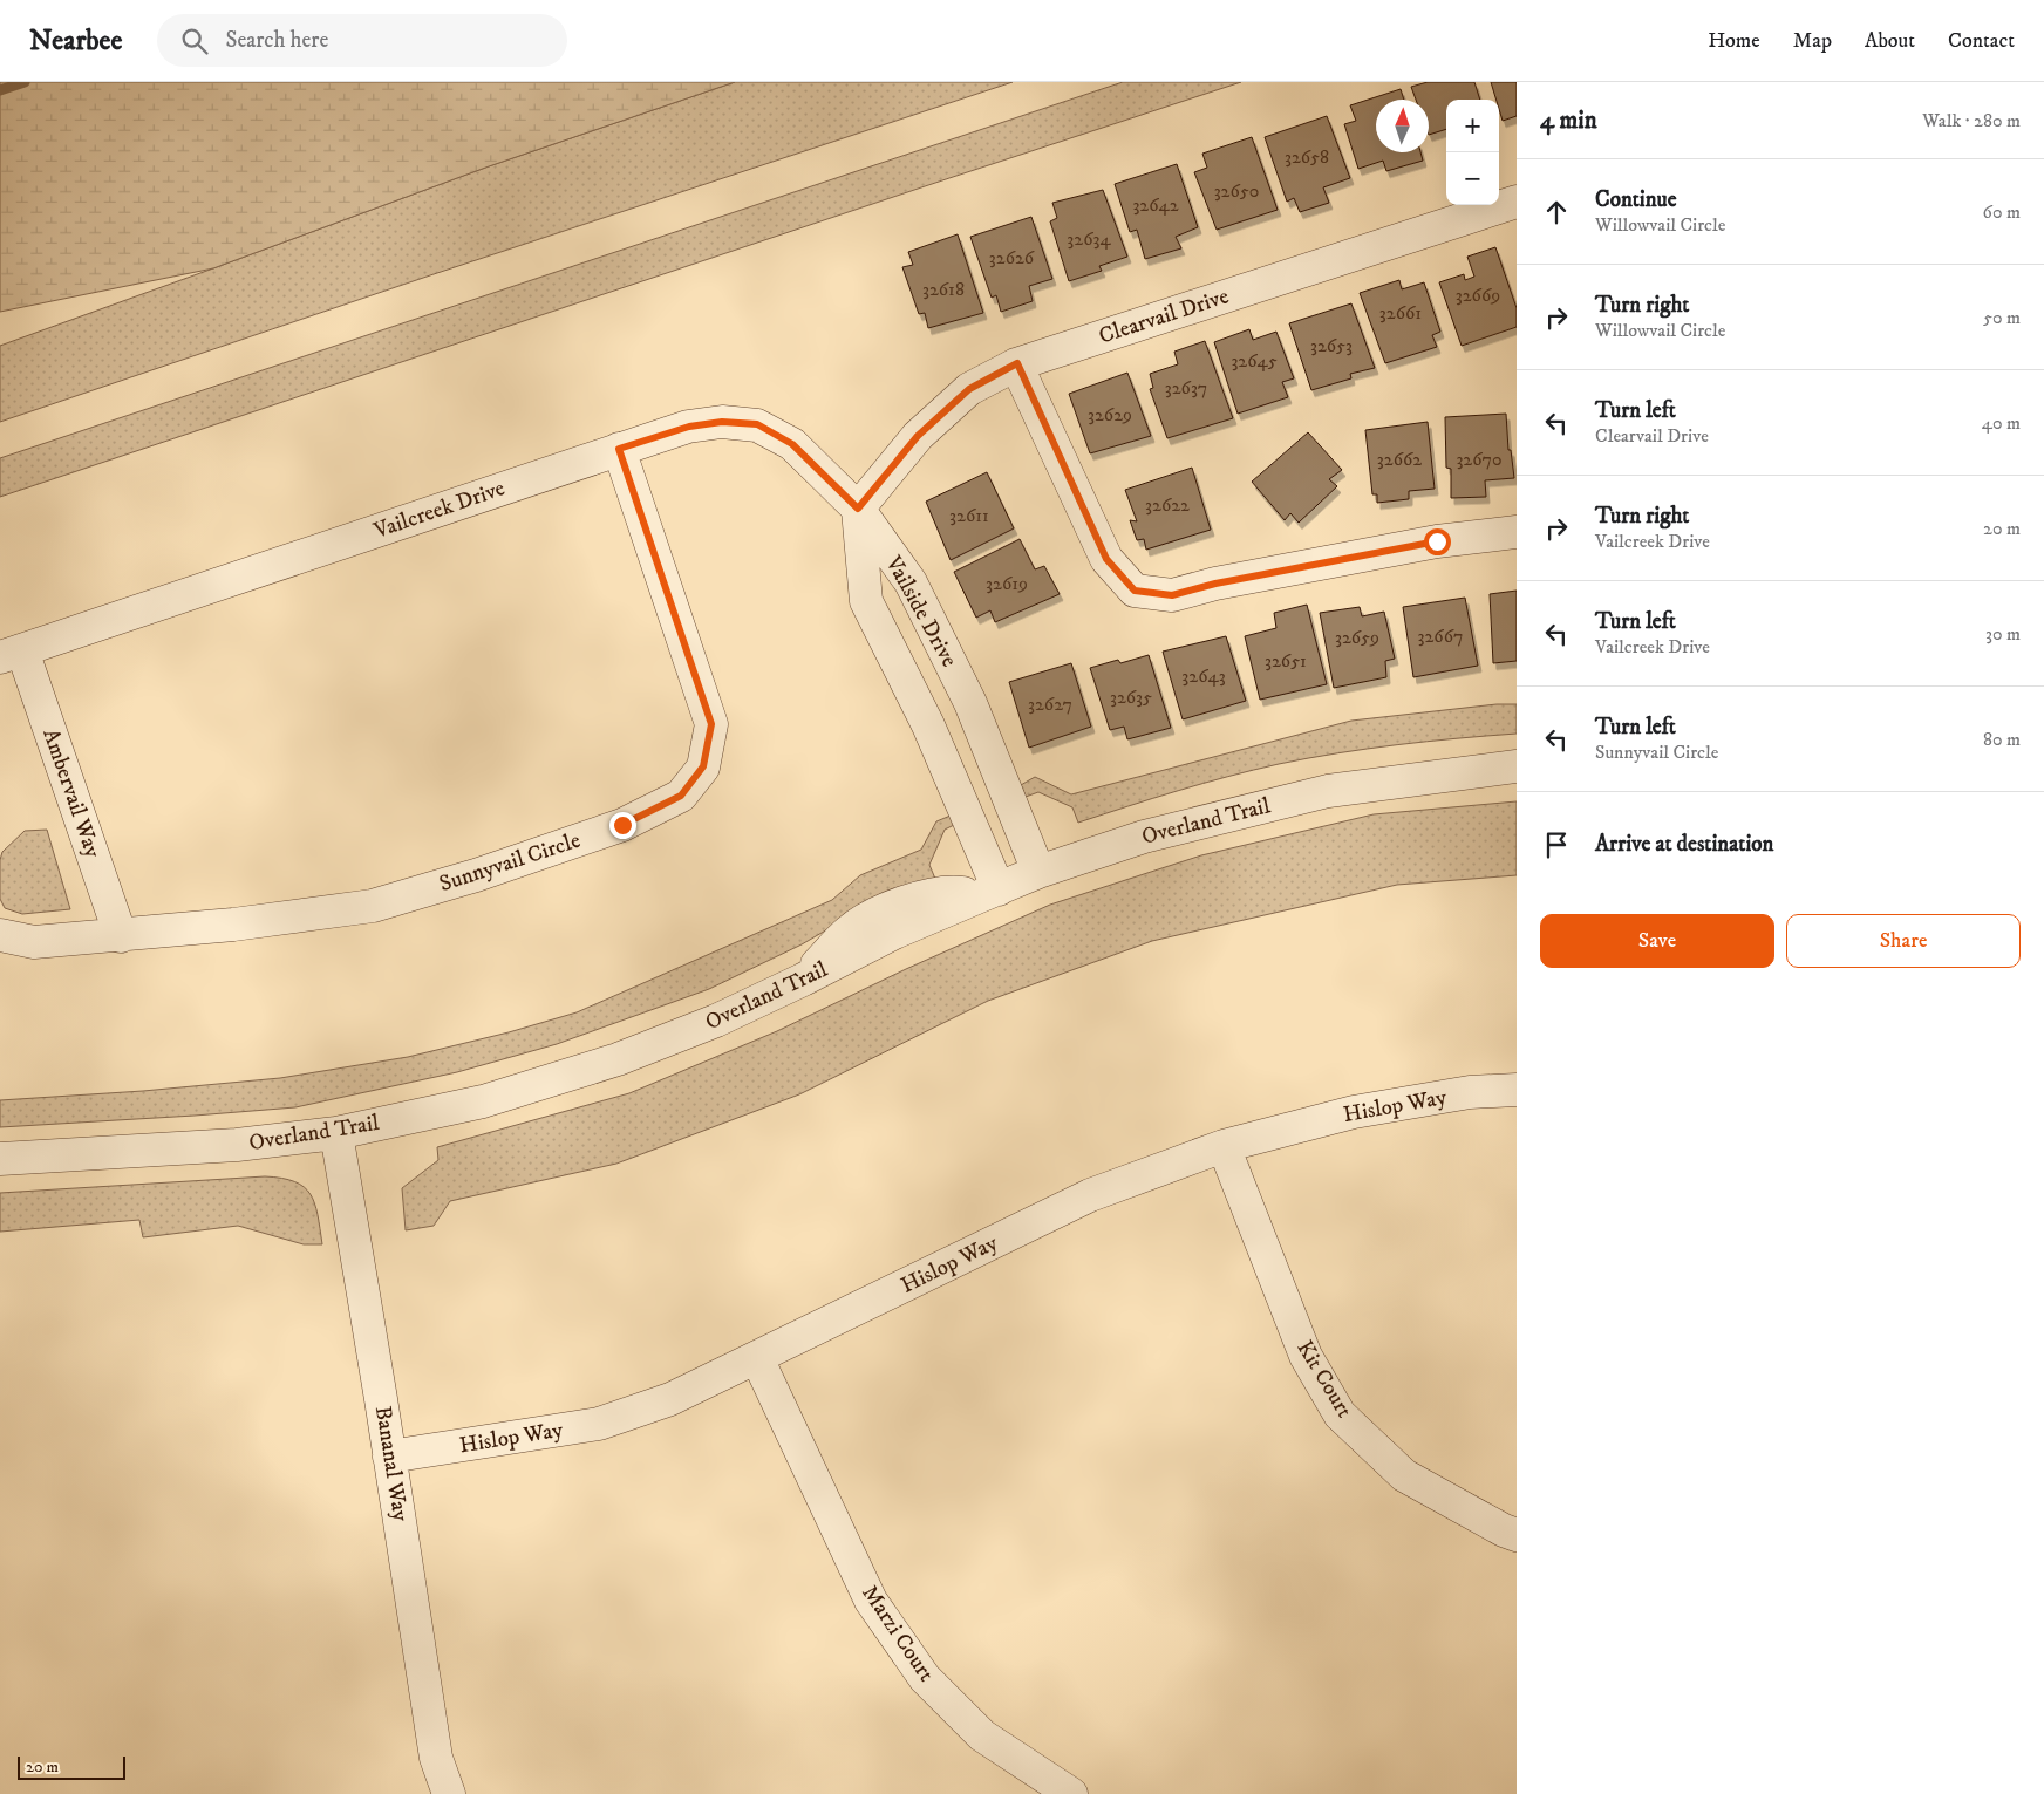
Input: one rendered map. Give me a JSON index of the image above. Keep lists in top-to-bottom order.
{
  "streets": {
    "street": [
      "Clearvail Drive",
      "Vailcreek Drive",
      "Vailside Drive",
      "Ambervail Way",
      "Overland Trail",
      "Sunnyvail Circle",
      "Hislop Way",
      "Kit Court",
      "Bananal Way",
      "Marzi Court"
    ]
  },
  "crossings": [
    ["Clearvail Drive", "Vailcreek Drive"],
    ["Clearvail Drive", "Vailside Drive"],
    ["Vailcreek Drive", "Vailside Drive"],
    ["Vailcreek Drive", "Ambervail Way"],
    ["Vailcreek Drive", "Sunnyvail Circle"],
    ["Vailside Drive", "Overland Trail"],
    ["Ambervail Way", "Sunnyvail Circle"],
    ["Overland Trail", "Bananal Way"],
    ["Hislop Way", "Kit Court"],
    ["Hislop Way", "Bananal Way"],
    ["Hislop Way", "Marzi Court"]
  ],
  "house_numbers": [
    "32658",
    "32650",
    "32642",
    "32634",
    "32626",
    "32618",
    "32669",
    "32661",
    "32653",
    "32645",
    "32637",
    "32629",
    "32662",
    "32670",
    "32622",
    "32611",
    "32619",
    "32667",
    "32659",
    "32651",
    "32643",
    "32635",
    "32627"
  ],
  "scale_bar": "20 m",
  "north": "top",
  "page": {
    "header": "Nearbee",
    "search": "Search here",
    "nav": [
      "Home",
      "Map",
      "About",
      "Contact"
    ],
    "heading": ["4 min", "Walk · 280 m"],
    "map_buttons": ["+", "−"],
    "list": [
      ["Continue", "Willowvail Circle", "60 m"],
      ["Turn right", "Willowvail Circle", "50 m"],
      ["Turn left", "Clearvail Drive", "40 m"],
      ["Turn right", "Vailcreek Drive", "20 m"],
      ["Turn left", "Vailcreek Drive", "30 m"],
      ["Turn left", "Sunnyvail Circle", "80 m"],
      "Arrive at destination"
    ],
    "buttons": ["Save", "Share"],
    "scale": "20 m"
  }
}
